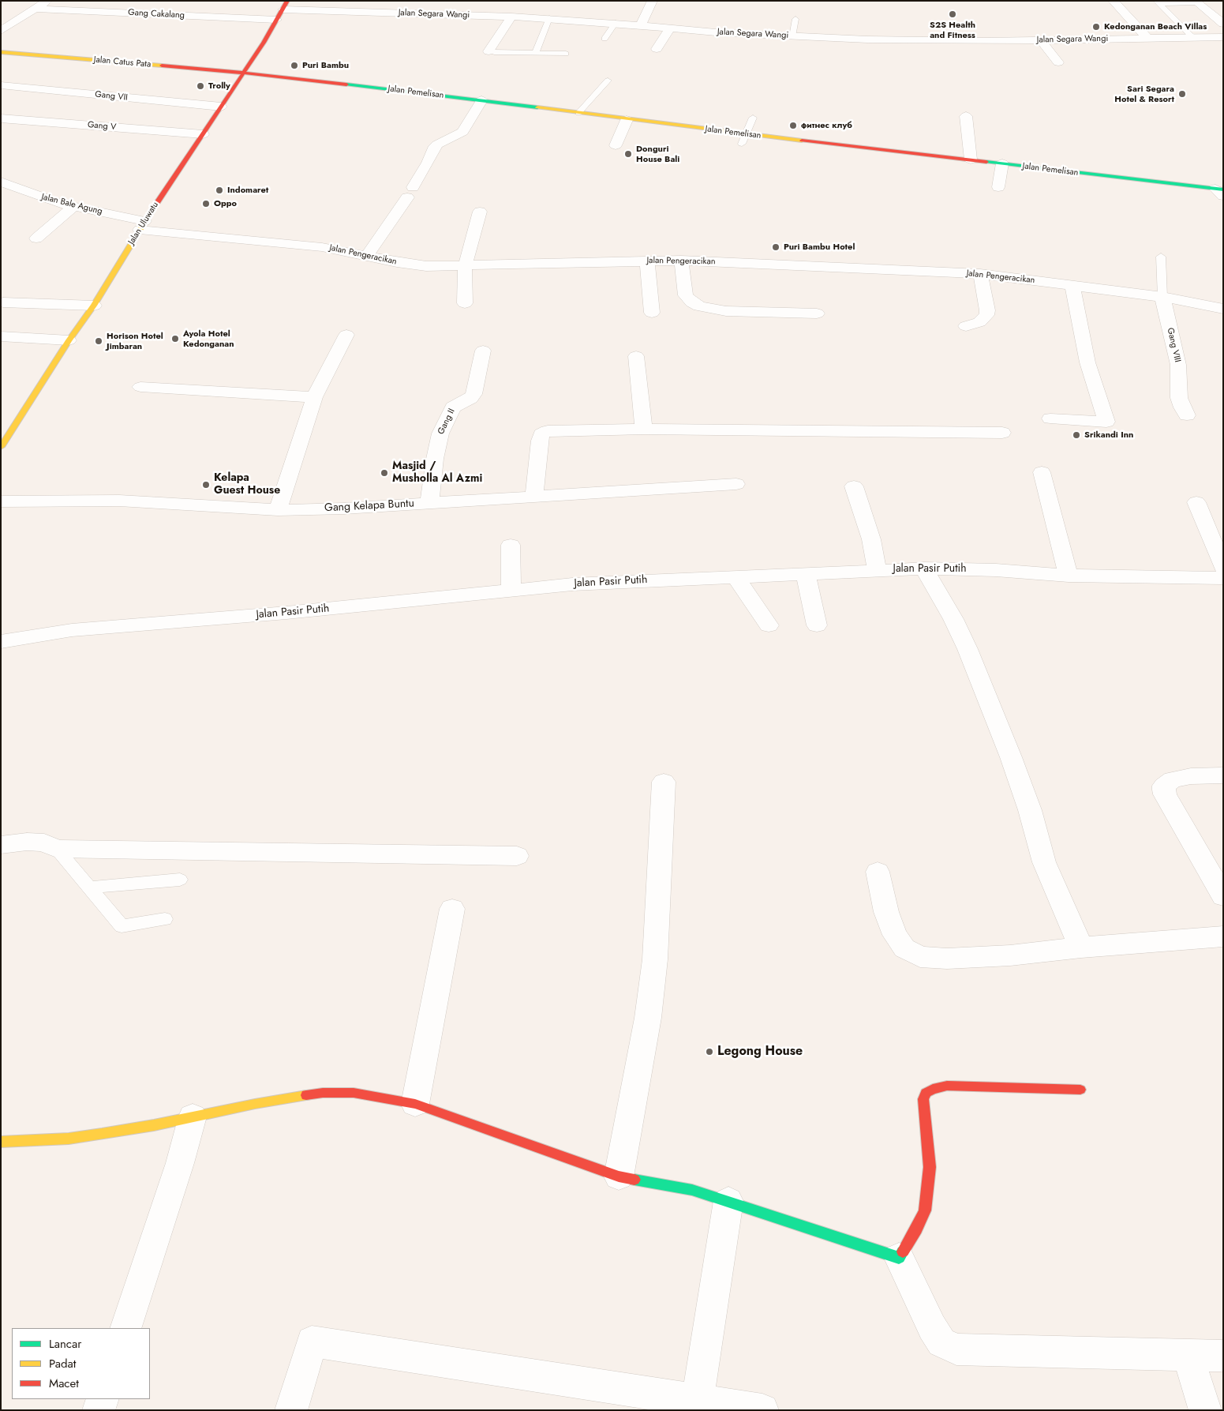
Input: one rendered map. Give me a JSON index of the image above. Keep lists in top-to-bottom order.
{
  "streets": {
    "street": [
      "Gang Cakalang",
      "Jalan Segara Wangi",
      "Jalan Catus Pata",
      "Jalan Pemelisan",
      "Gang VII",
      "Gang V",
      "Jalan Bale Agung",
      "Jalan Uluwatu",
      "Jalan Pengeracikan",
      "Gang VIII",
      "Gang II",
      "Gang Kelapa Buntu",
      "Jalan Pasir Putih"
    ]
  },
  "crossings": [
    ["Gang Cakalang", "Jalan Uluwatu"],
    ["Jalan Segara Wangi", "Jalan Uluwatu"],
    ["Jalan Catus Pata", "Jalan Pemelisan"],
    ["Jalan Catus Pata", "Jalan Uluwatu"],
    ["Jalan Pemelisan", "Jalan Uluwatu"],
    ["Gang VII", "Jalan Uluwatu"],
    ["Gang V", "Jalan Uluwatu"],
    ["Jalan Bale Agung", "Jalan Uluwatu"],
    ["Jalan Bale Agung", "Jalan Pengeracikan"],
    ["Jalan Uluwatu", "Jalan Pengeracikan"],
    ["Jalan Pengeracikan", "Gang VIII"],
    ["Gang II", "Gang Kelapa Buntu"]
  ],
  "places": [
    "S2S Health and Fitness",
    "Kedonganan Beach Villas",
    "Puri Bambu",
    "Trolly",
    "Sari Segara Hotel & Resort",
    "фитнес клуб",
    "Donguri House Bali",
    "Indomaret",
    "Oppo",
    "Puri Bambu Hotel",
    "Ayola Hotel Kedonganan",
    "Horison Hotel Jimbaran",
    "Srikandi Inn",
    "Masjid / Musholla Al Azmi",
    "Kelapa Guest House",
    "Legong House"
  ],
  "legend": ["Lancar", "Padat", "Macet"]
}
